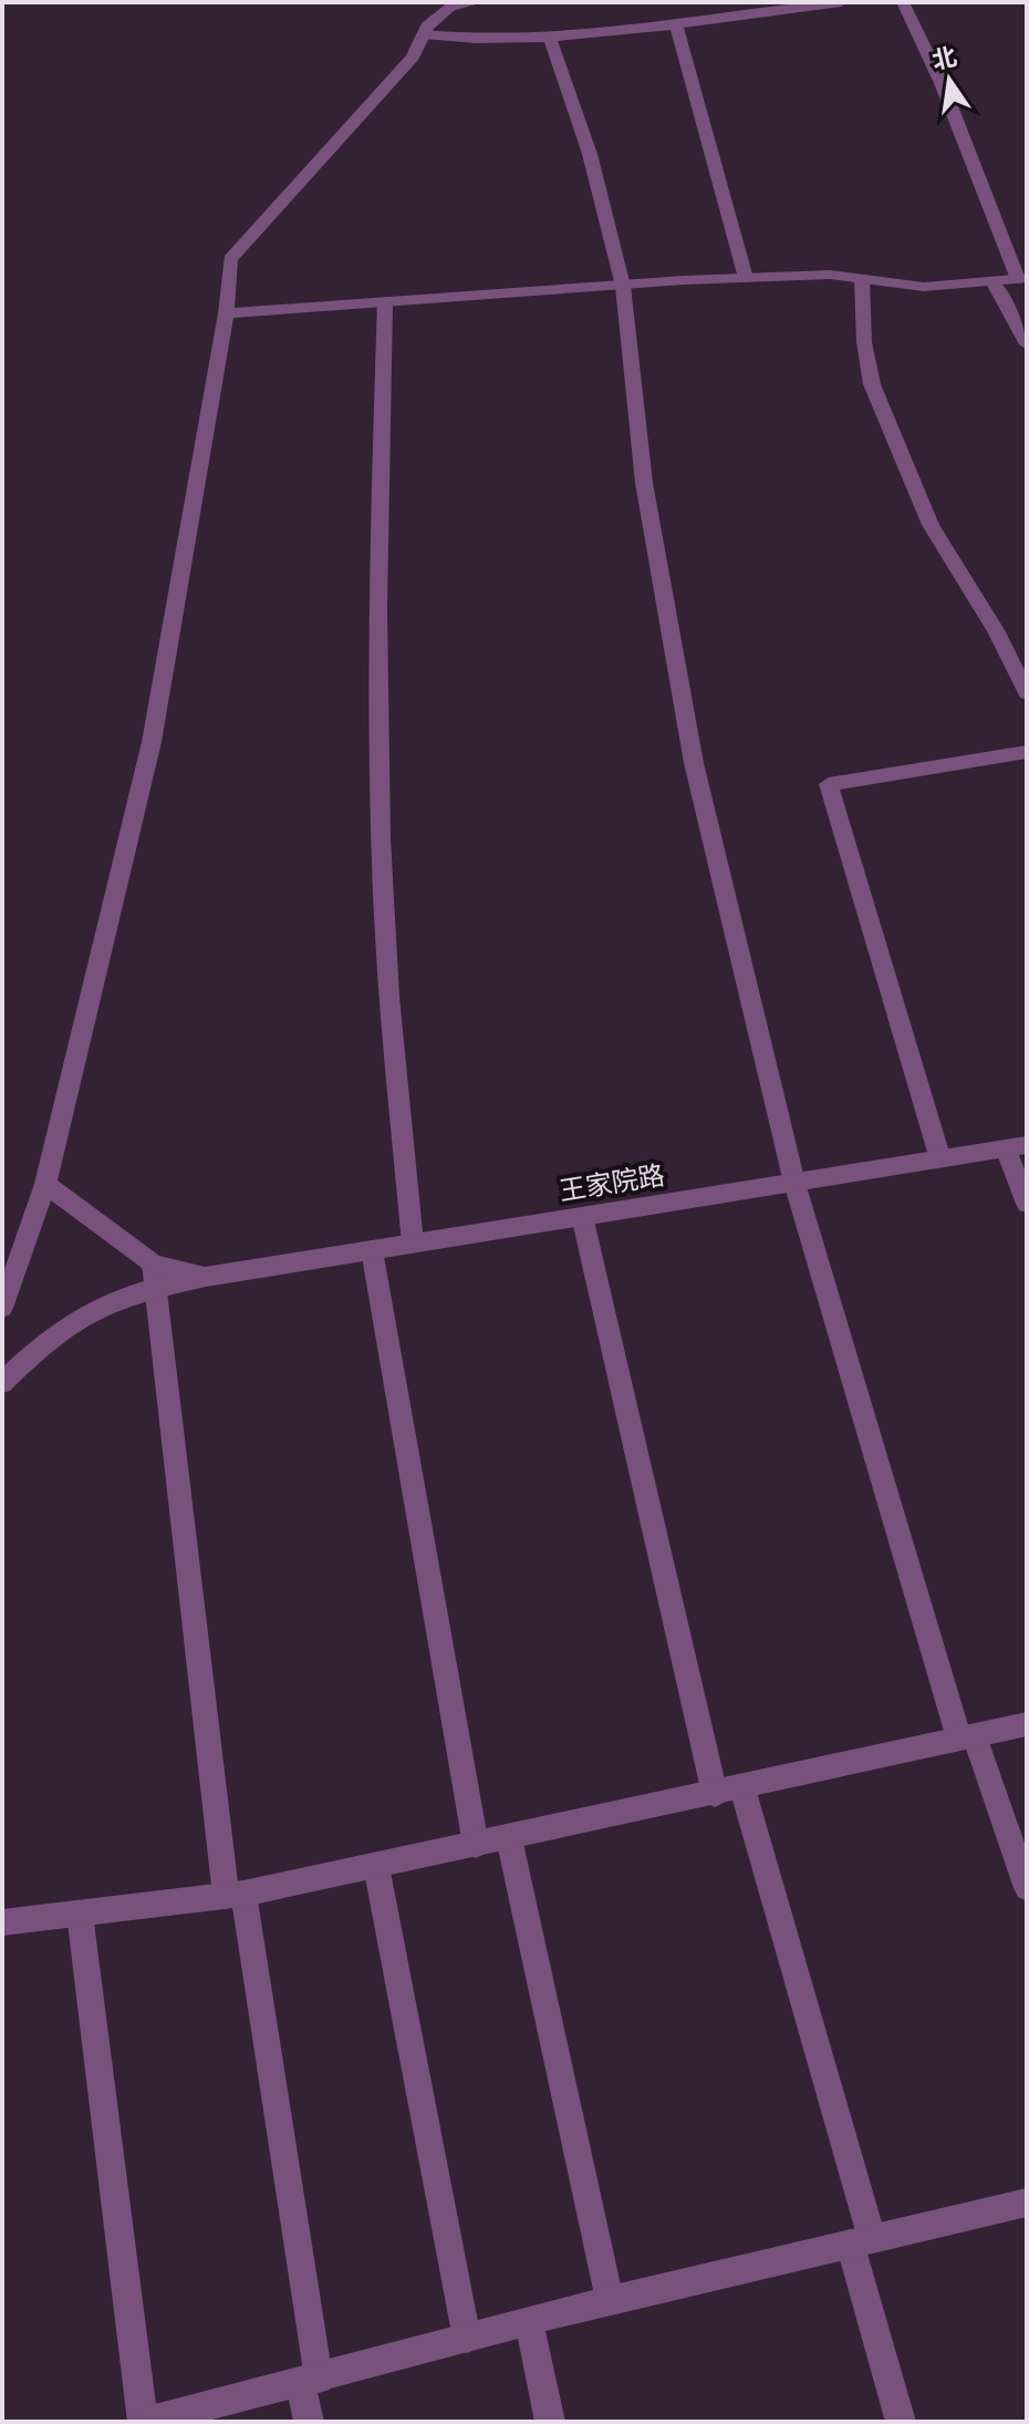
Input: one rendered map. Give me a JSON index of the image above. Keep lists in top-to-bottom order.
{
  "streets": {
    "street": ["王家院路"]
  },
  "north": "top"
}
